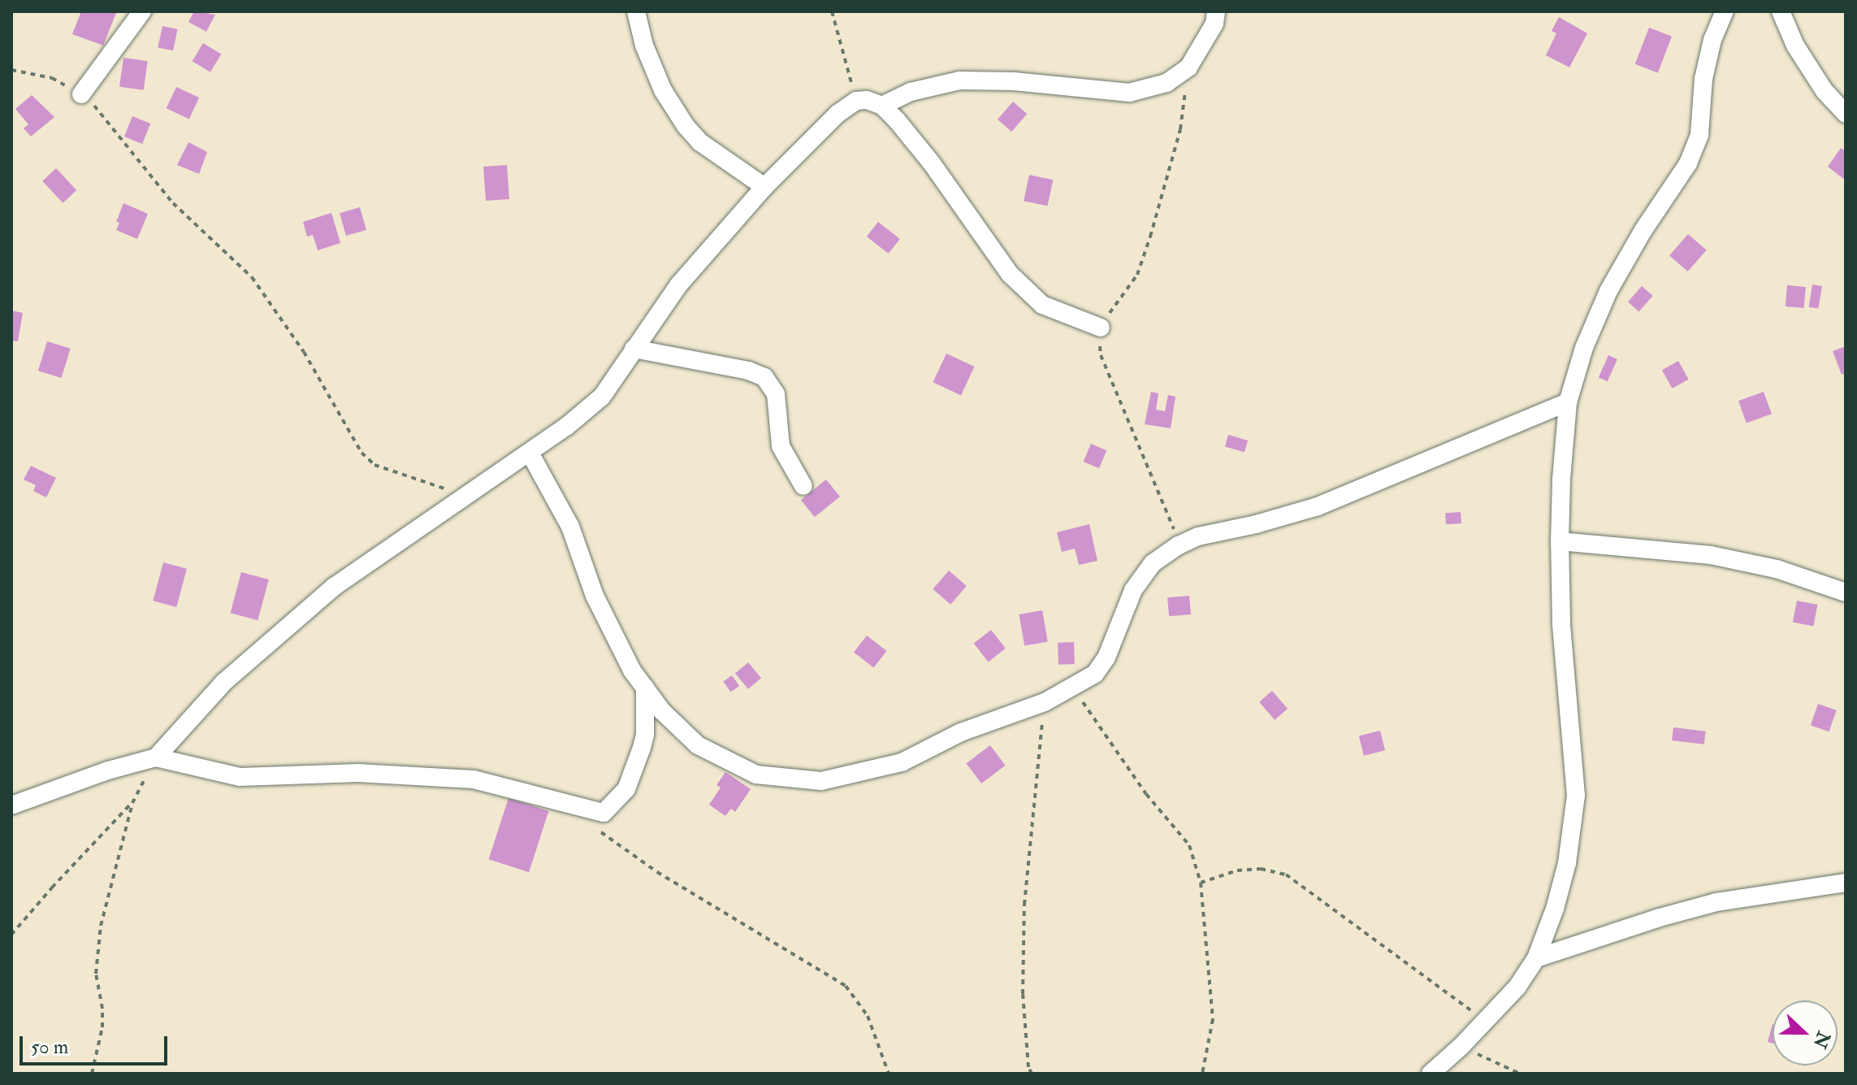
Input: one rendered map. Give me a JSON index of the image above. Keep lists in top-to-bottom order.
{
  "scale_bar": "50 m",
  "north": "right"
}
